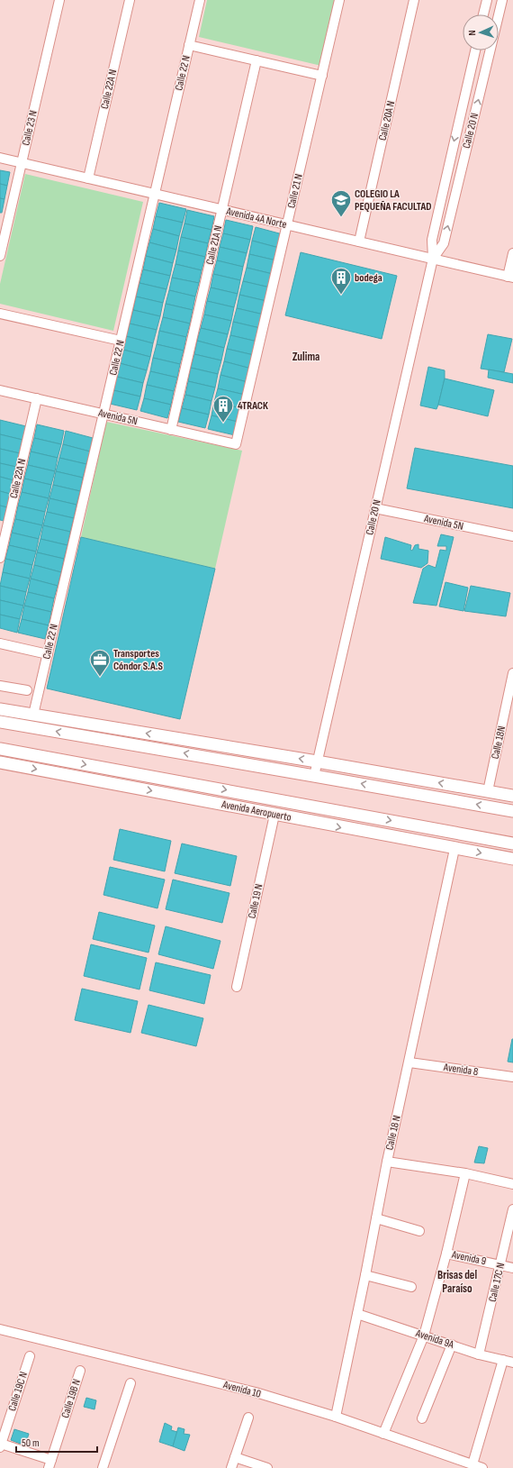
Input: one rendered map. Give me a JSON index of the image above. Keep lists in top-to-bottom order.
{
  "streets": {
    "main road": ["Avenida Aeropuerto"],
    "street": [
      "Calle 22 N",
      "Calle 22A N",
      "Calle 20A N",
      "Calle 23 N",
      "Calle 20 N",
      "Calle 21 N",
      "Avenida 4A Norte",
      "Calle 21A N",
      "Avenida 5N",
      "Calle 18N",
      "Calle 19 N",
      "Avenida 8",
      "Calle 18 N",
      "Avenida 9",
      "Calle 17C N",
      "Avenida 9A",
      "Avenida 10",
      "Calle 19C N",
      "Calle 19B N"
    ]
  },
  "crossings": [
    ["Calle 22 N", "Avenida 4A Norte"],
    ["Calle 22 N", "Avenida 5N"],
    ["Calle 22A N", "Avenida 4A Norte"],
    ["Calle 22A N", "Avenida 5N"],
    ["Calle 20A N", "Avenida 4A Norte"],
    ["Calle 23 N", "Avenida 4A Norte"],
    ["Calle 20 N", "Avenida 4A Norte"],
    ["Calle 20 N", "Avenida 5N"],
    ["Calle 21 N", "Avenida 4A Norte"],
    ["Calle 21 N", "Avenida 5N"],
    ["Avenida 4A Norte", "Calle 21A N"],
    ["Calle 21A N", "Avenida 5N"],
    ["Avenida Aeropuerto", "Calle 19 N"],
    ["Avenida Aeropuerto", "Calle 18 N"],
    ["Avenida 8", "Calle 18 N"],
    ["Calle 18 N", "Avenida 9A"],
    ["Calle 18 N", "Avenida 10"],
    ["Avenida 9", "Calle 17C N"],
    ["Calle 17C N", "Avenida 9A"]
  ],
  "districts": ["Zulima", "Brisas del Paraíso"],
  "places": {
    "school or university": ["COLEGIO LA PEQUEÑA FACULTAD"],
    "building": ["bodega", "4TRACK"],
    "office": ["Transportes Cóndor S.A.S"]
  },
  "scale_bar": "50 m",
  "north": "left"
}
